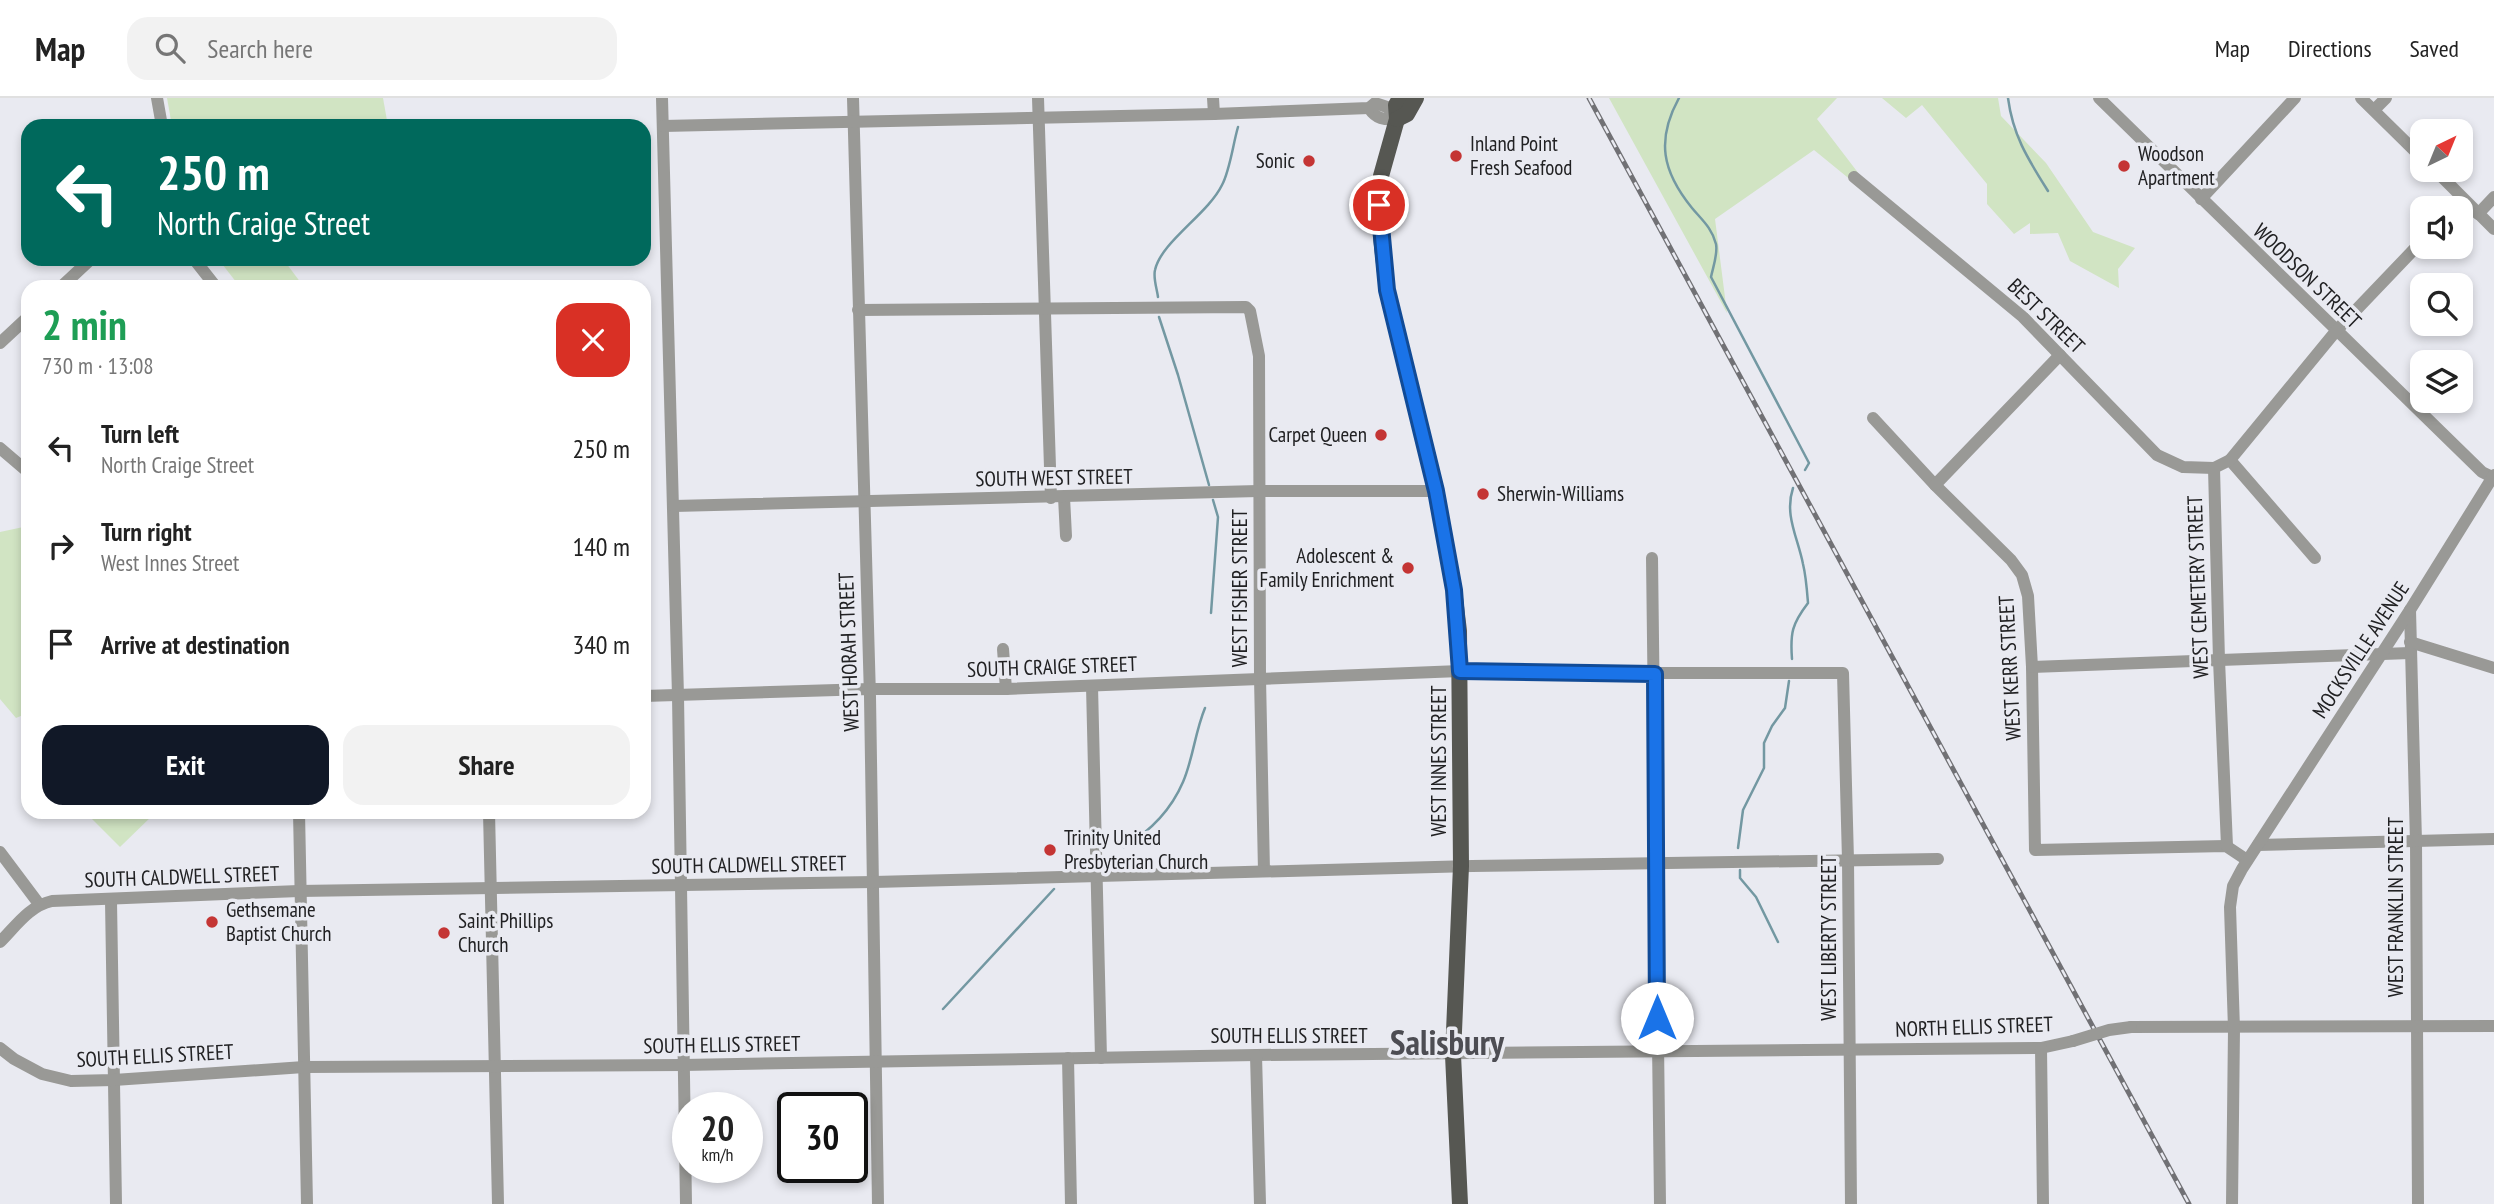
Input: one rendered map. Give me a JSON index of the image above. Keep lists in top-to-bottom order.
{
  "streets": {
    "main road": ["WEST INNES STREET"],
    "street": [
      "WOODSON STREET",
      "BEST STREET",
      "SOUTH WEST STREET",
      "WEST CEMETERY STREET",
      "WEST FISHER STREET",
      "MOCKSVILLE AVENUE",
      "WEST HORAH STREET",
      "SOUTH CRAIGE STREET",
      "WEST KERR STREET",
      "SOUTH CALDWELL STREET",
      "WEST FRANKLIN STREET",
      "WEST LIBERTY STREET",
      "NORTH ELLIS STREET",
      "SOUTH ELLIS STREET"
    ]
  },
  "crossings": [
    ["WOODSON STREET", "WEST CEMETERY STREET"],
    ["WOODSON STREET", "MOCKSVILLE AVENUE"],
    ["BEST STREET", "WEST CEMETERY STREET"],
    ["SOUTH WEST STREET", "WEST FISHER STREET"],
    ["SOUTH WEST STREET", "WEST HORAH STREET"],
    ["SOUTH WEST STREET", "WEST INNES STREET"],
    ["WEST CEMETERY STREET", "WEST KERR STREET"],
    ["WEST FISHER STREET", "SOUTH CRAIGE STREET"],
    ["WEST FISHER STREET", "SOUTH CALDWELL STREET"],
    ["MOCKSVILLE AVENUE", "WEST FRANKLIN STREET"],
    ["WEST HORAH STREET", "SOUTH CRAIGE STREET"],
    ["WEST HORAH STREET", "SOUTH CALDWELL STREET"],
    ["WEST HORAH STREET", "SOUTH ELLIS STREET"],
    ["SOUTH CRAIGE STREET", "WEST INNES STREET"],
    ["SOUTH CRAIGE STREET", "WEST LIBERTY STREET"],
    ["WEST INNES STREET", "SOUTH CALDWELL STREET"],
    ["WEST INNES STREET", "NORTH ELLIS STREET"],
    ["WEST INNES STREET", "SOUTH ELLIS STREET"],
    ["SOUTH CALDWELL STREET", "WEST LIBERTY STREET"],
    ["WEST FRANKLIN STREET", "NORTH ELLIS STREET"],
    ["WEST LIBERTY STREET", "NORTH ELLIS STREET"],
    ["NORTH ELLIS STREET", "SOUTH ELLIS STREET"]
  ],
  "districts": ["Salisbury"],
  "places": [
    "Inland Point Fresh Seafood",
    "Sonic",
    "Woodson Apartment",
    "Carpet Queen",
    "Sherwin-Williams",
    "Adolescent & Family Enrichment",
    "Trinity United Presbyterian Church",
    "Gethsemane Baptist Church",
    "Saint Phillips Church"
  ],
  "north": "top right",
  "page": {
    "header": "Map",
    "search": "Search here",
    "nav": ["Map", "Directions", "Saved"],
    "turn": ["250 m", "North Craige Street"],
    "heading": ["2 min", "730 m · 13:08"],
    "list": [
      {
        "name": "Turn left",
        "note": "North Craige Street",
        "value": "250 m"
      },
      {
        "name": "Turn right",
        "note": "West Innes Street",
        "value": "140 m"
      },
      {
        "name": "Arrive at destination",
        "value": "340 m"
      }
    ],
    "buttons": ["Exit", "Share"],
    "speed": "20 km/h",
    "limit": "30"
  }
}
